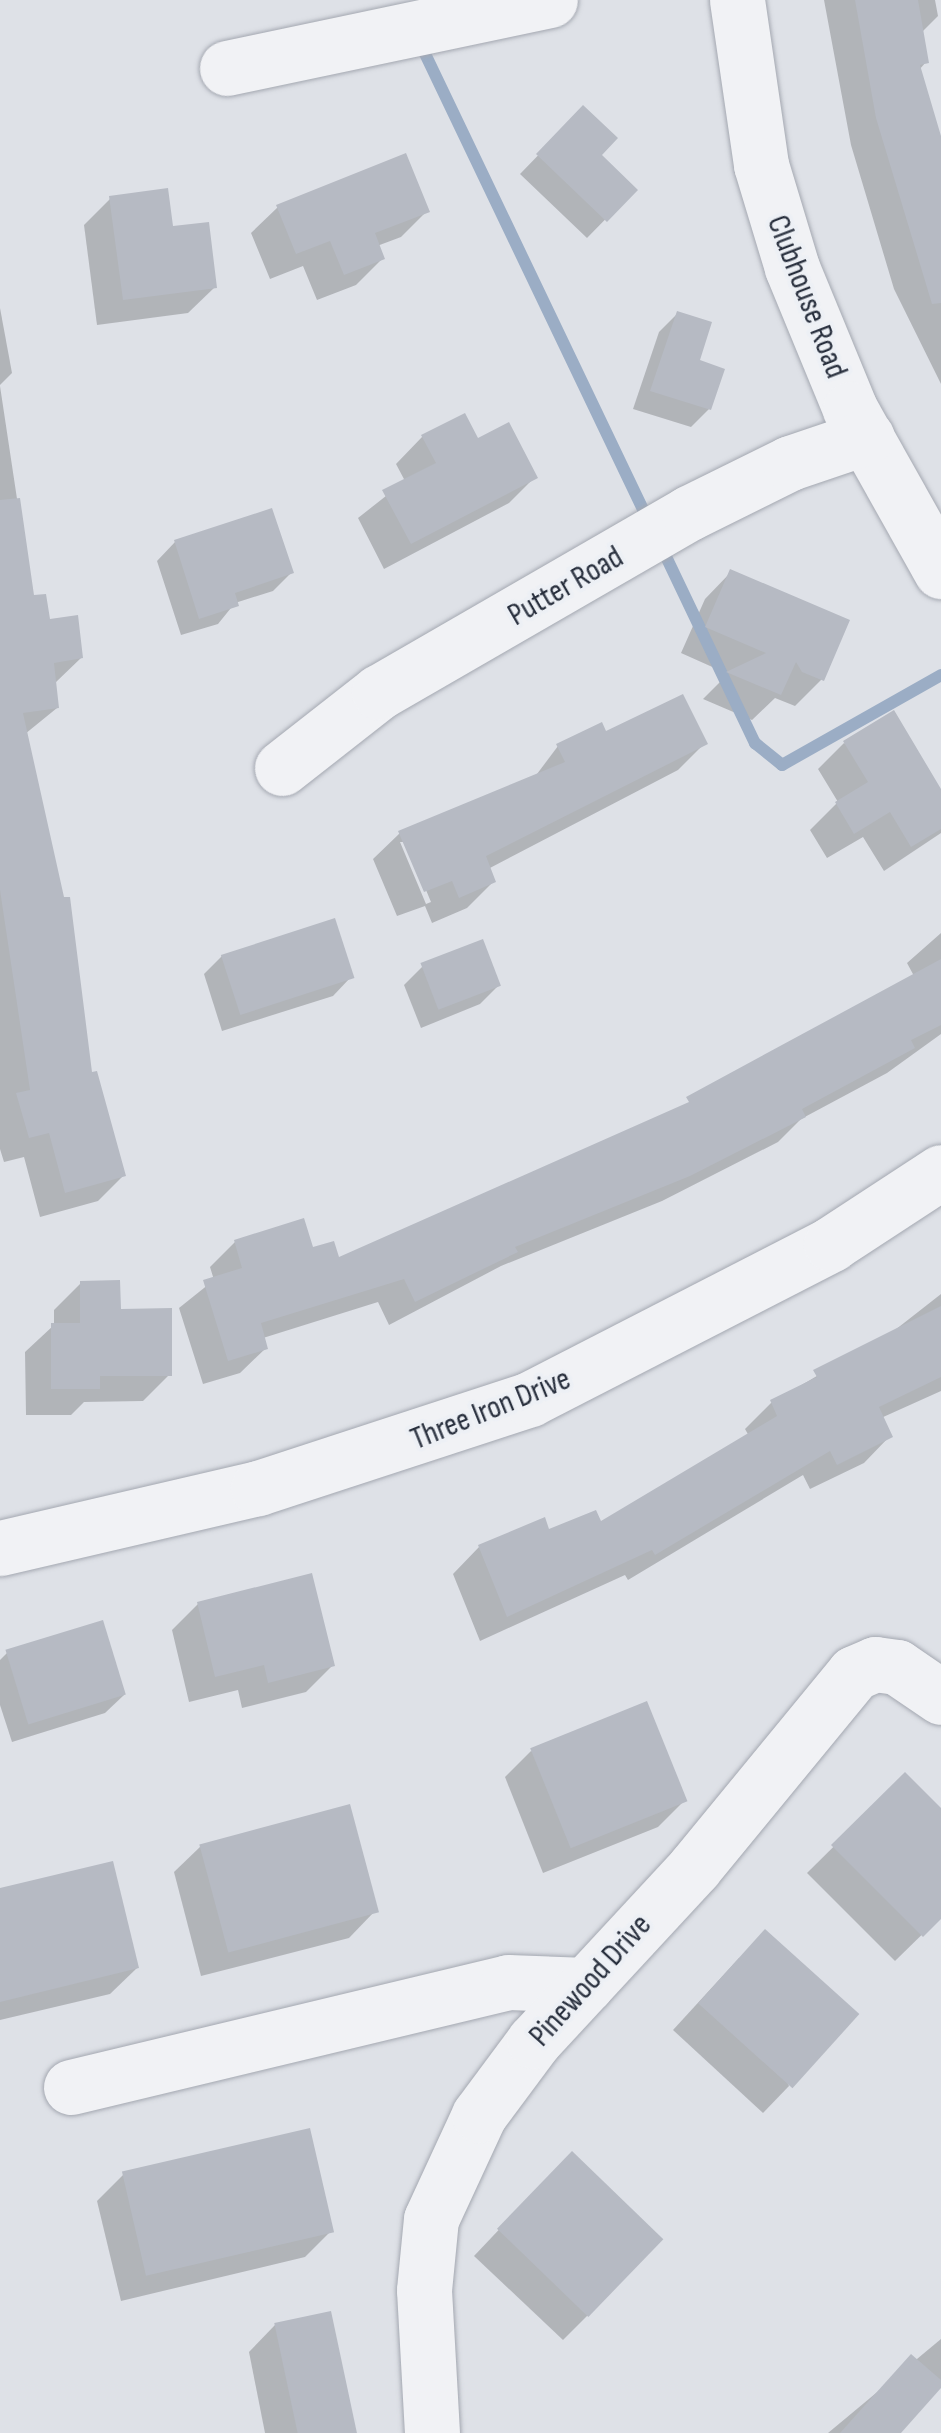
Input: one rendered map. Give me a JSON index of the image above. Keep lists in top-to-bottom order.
{
  "streets": {
    "street": [
      "Clubhouse Road",
      "Putter Road",
      "Three Iron Drive",
      "Pinewood Drive"
    ]
  },
  "crossings": [
    ["Clubhouse Road", "Putter Road"]
  ]
}
